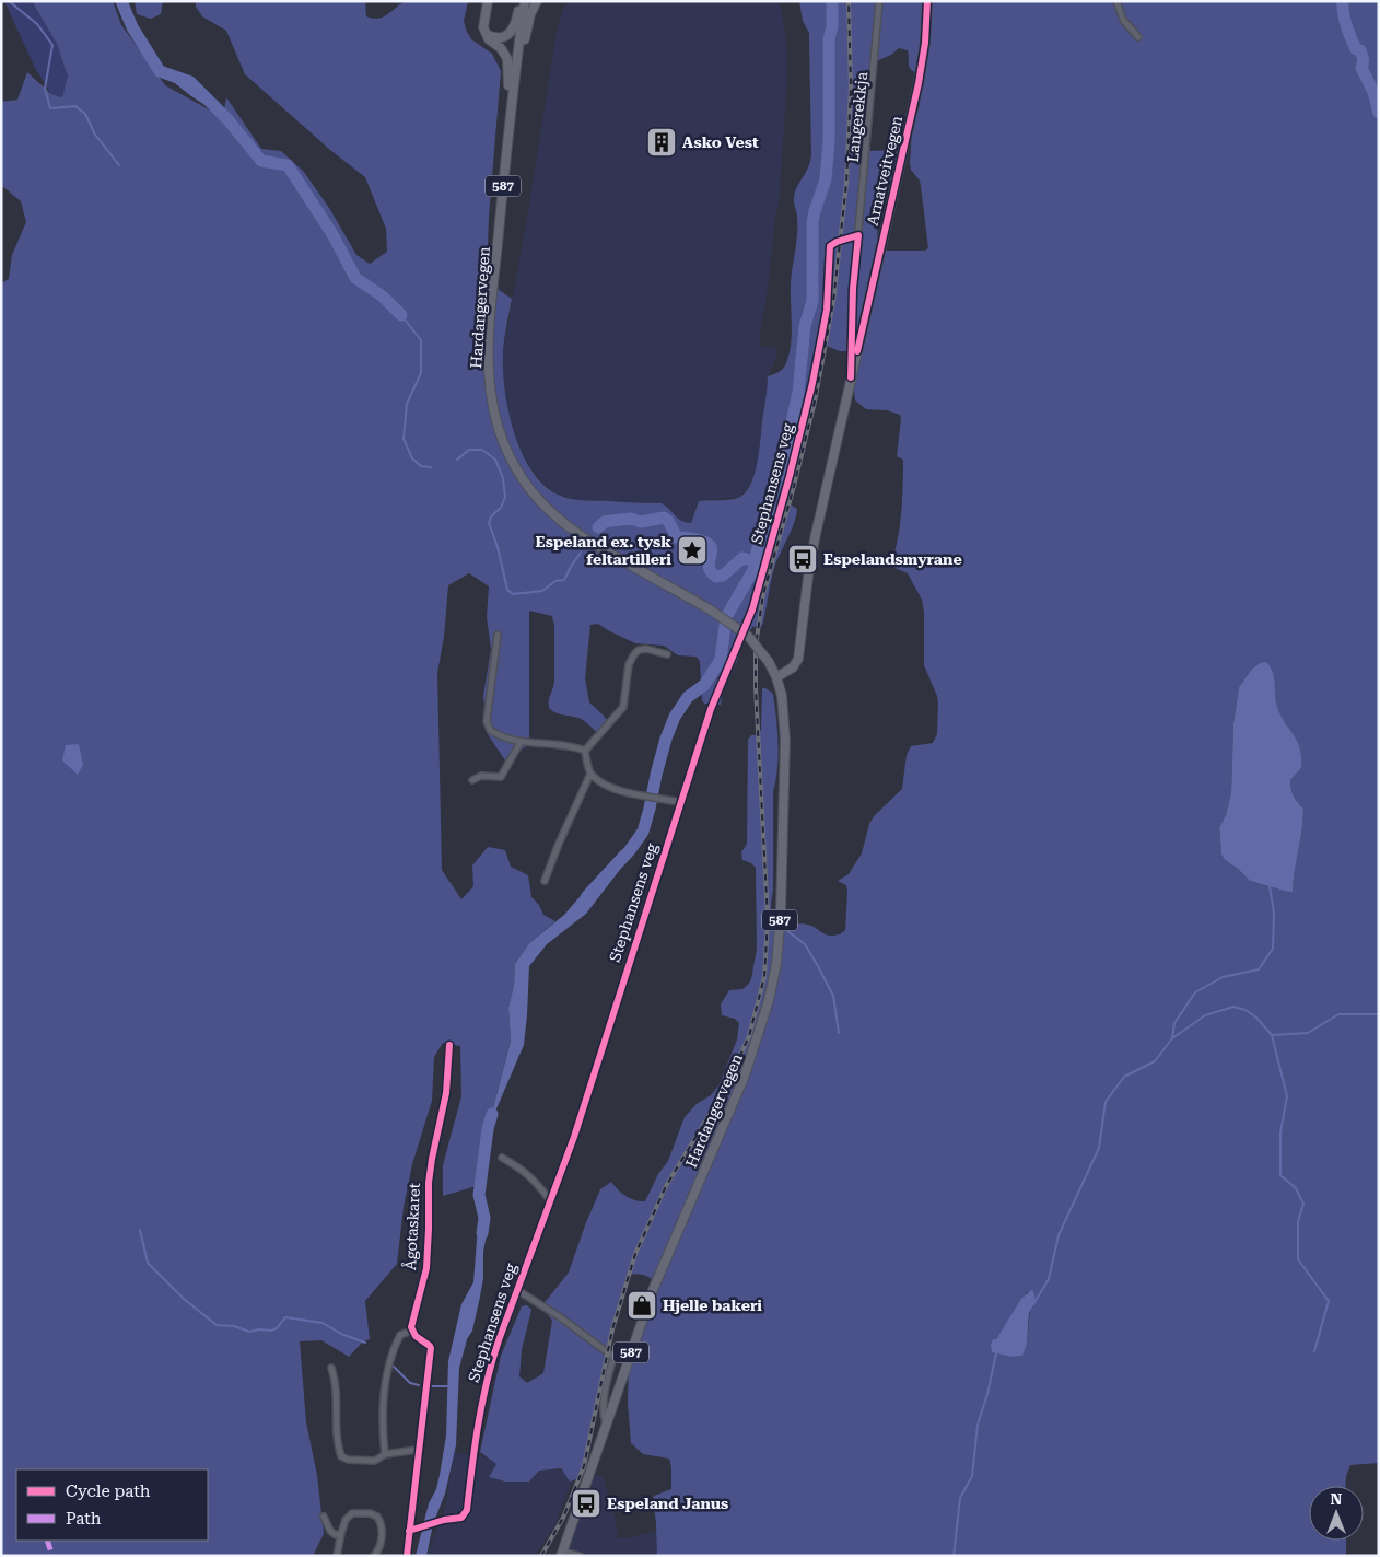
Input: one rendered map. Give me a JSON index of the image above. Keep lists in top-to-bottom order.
{
  "streets": {
    "main road": ["Arnatveitvegen", "587", "Hardangervegen"],
    "street": ["Langerekkja", "Stephansens veg", "Ågotaskaret"]
  },
  "crossings": [
    ["Langerekkja", "Arnatveitvegen"],
    ["Langerekkja", "Stephansens veg"],
    ["Arnatveitvegen", "Hardangervegen"],
    ["587", "Hardangervegen"]
  ],
  "places": {
    "building": ["Asko Vest"],
    "place": ["Espeland ex. tysk feltartilleri"],
    "bus stop": ["Espelandsmyrane", "Espeland Janus"],
    "shop": ["Hjelle bakeri"]
  },
  "legend": ["Cycle path", "Path"],
  "north": "top"
}
